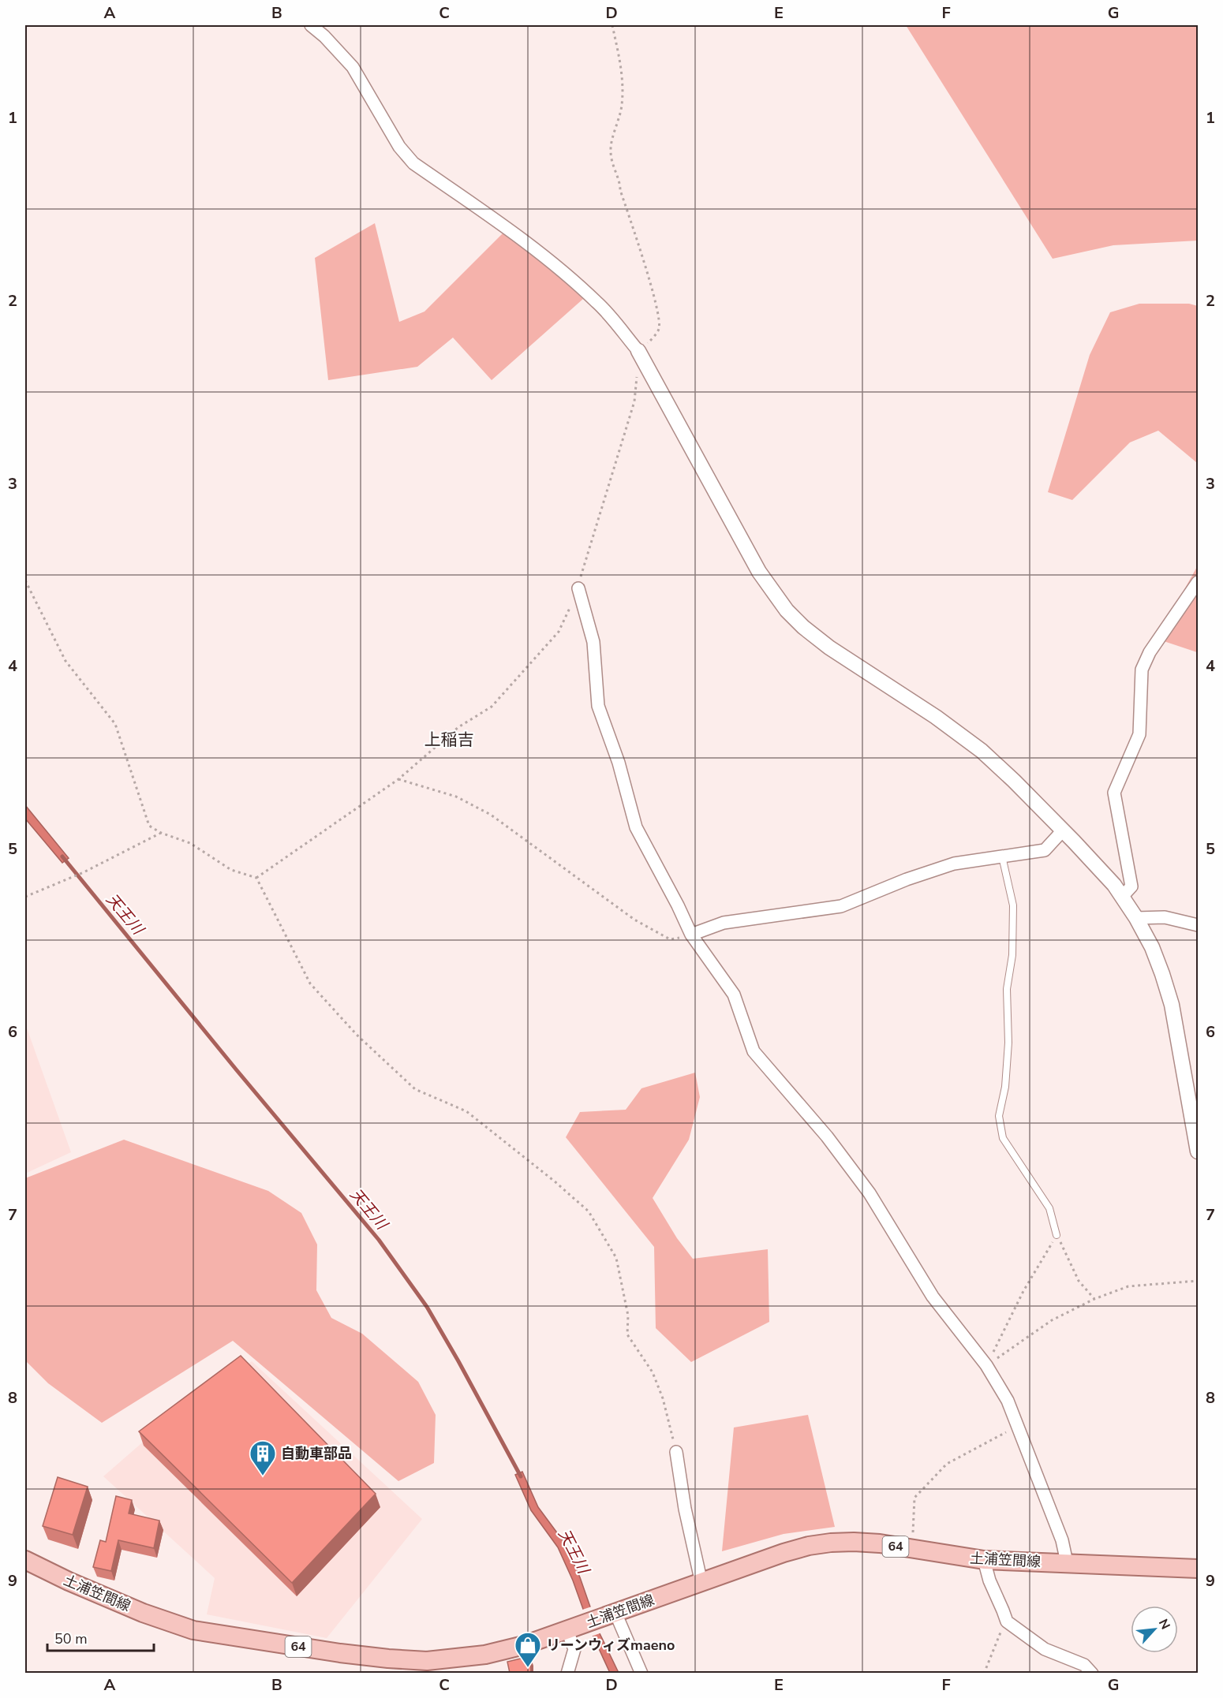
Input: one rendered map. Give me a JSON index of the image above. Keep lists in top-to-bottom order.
{
  "streets": {
    "main road": ["64", "土浦笠間線"]
  },
  "districts": ["上稲吉"],
  "water": ["天王川"],
  "places": {
    "building": ["自動車部品"],
    "shop": ["リーンウィズmaeno"]
  },
  "scale_bar": "50 m",
  "north": "top right",
  "grid": {
    "columns": [
      "A",
      "B",
      "C",
      "D",
      "E",
      "F",
      "G"
    ],
    "rows": [
      "1",
      "2",
      "3",
      "4",
      "5",
      "6",
      "7",
      "8",
      "9"
    ]
  }
}
